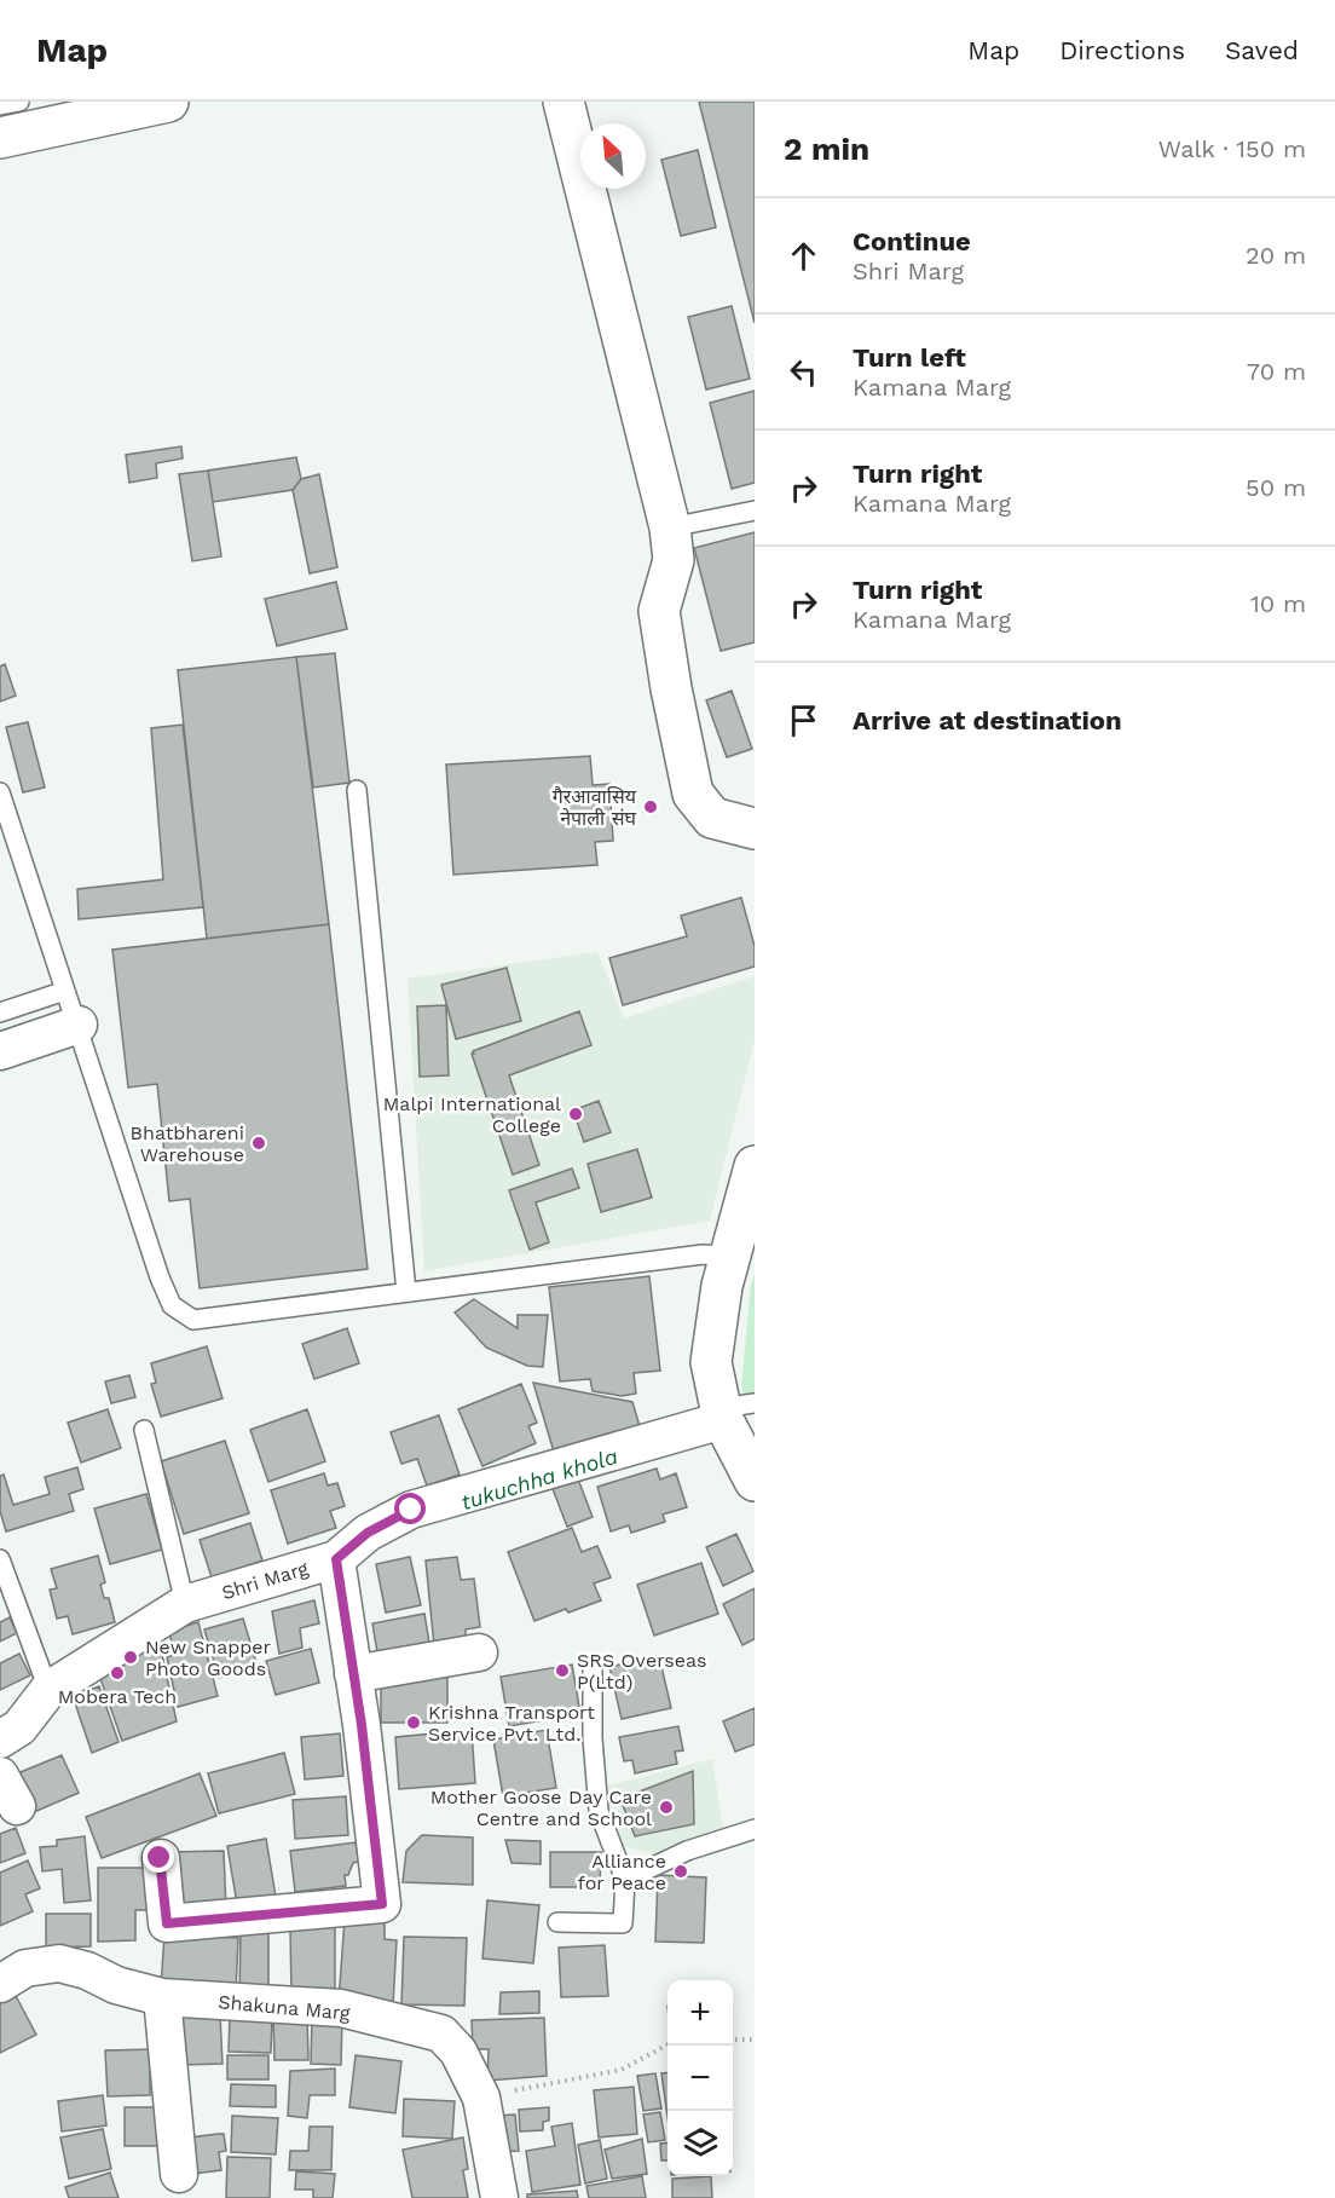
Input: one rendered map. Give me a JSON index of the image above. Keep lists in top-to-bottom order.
{
  "streets": {
    "street": ["Shri Marg", "Shakuna Marg"]
  },
  "water": ["tukuchha khola"],
  "places": [
    "गैरआवासिय नेपाली संघ",
    "Malpi International College",
    "Bhatbhareni Warehouse",
    "New Snapper Photo Goods",
    "SRS Overseas P(Ltd)",
    "Mobera Tech",
    "Krishna Transport Service Pvt. Ltd.",
    "Mother Goose Day Care Centre and School",
    "Alliance for Peace"
  ],
  "north": "top left",
  "page": {
    "header": "Map",
    "nav": ["Map", "Directions", "Saved"],
    "heading": ["2 min", "Walk · 150 m"],
    "list": [
      ["Continue", "Shri Marg", "20 m"],
      ["Turn left", "Kamana Marg", "70 m"],
      ["Turn right", "Kamana Marg", "50 m"],
      ["Turn right", "Kamana Marg", "10 m"],
      "Arrive at destination"
    ],
    "map_buttons": ["+", "−"]
  }
}
